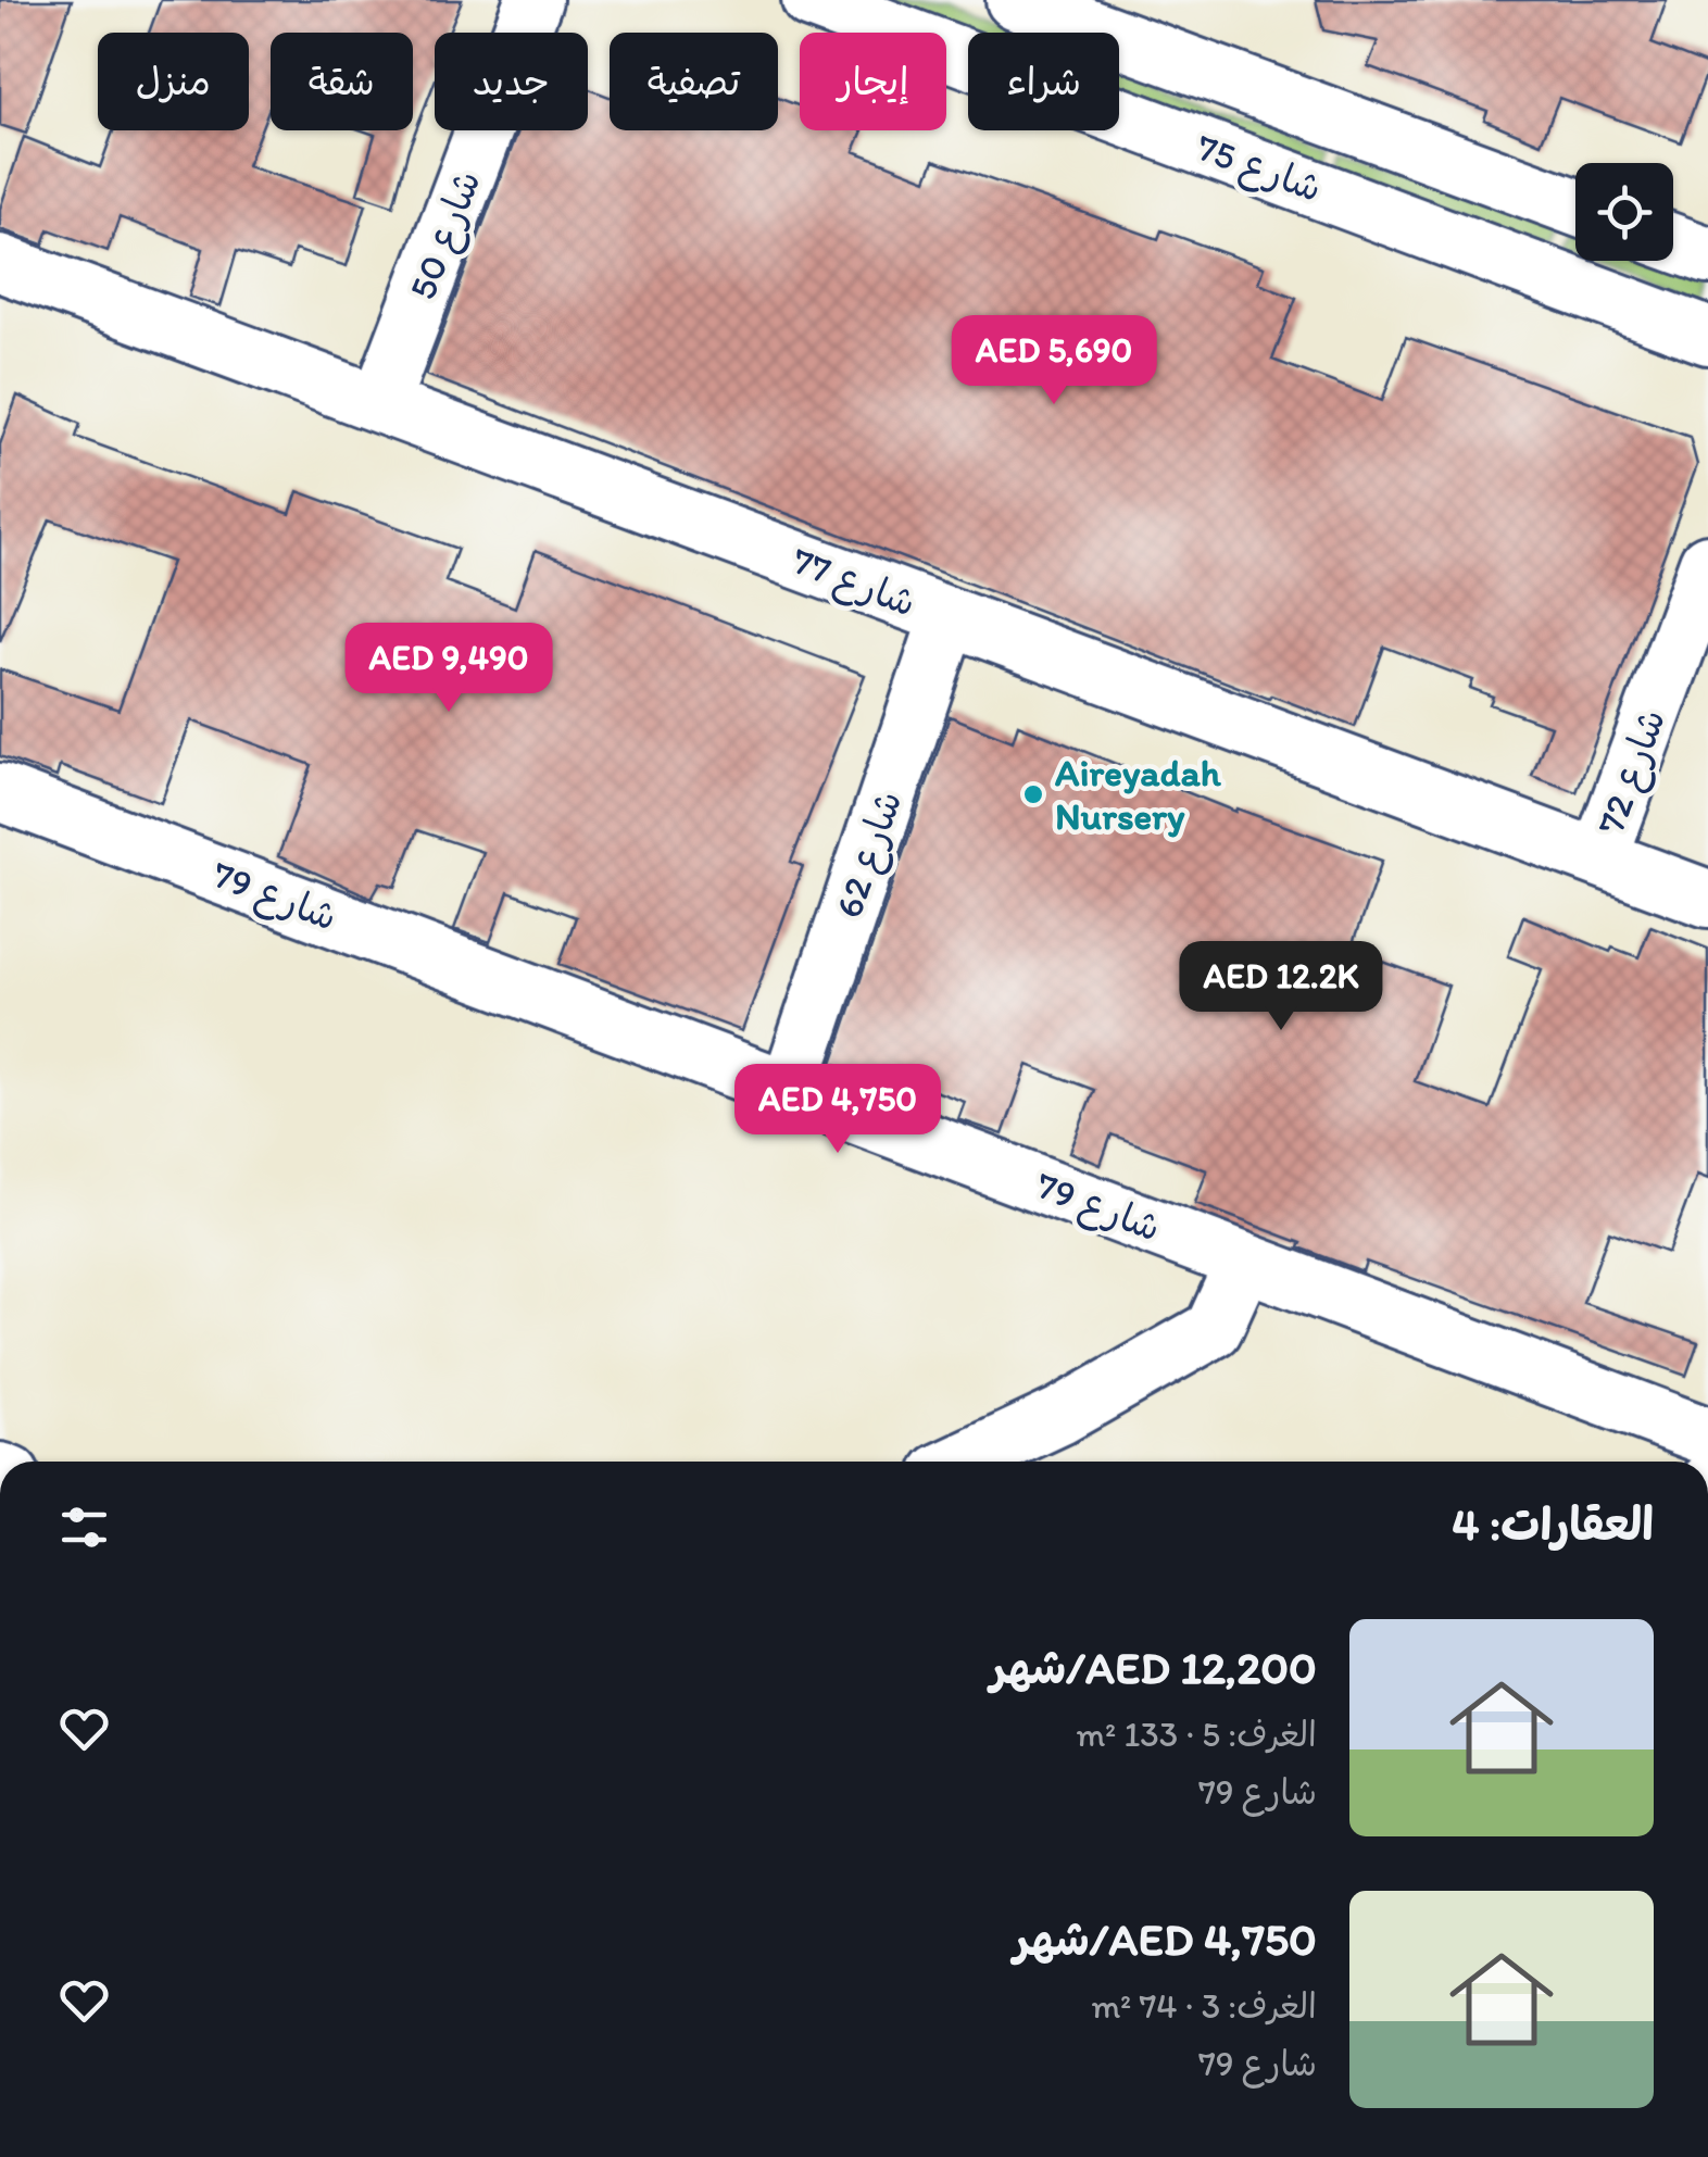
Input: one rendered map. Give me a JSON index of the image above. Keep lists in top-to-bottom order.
{
  "streets": {
    "street": [
      "شارع 75",
      "شارع 50",
      "شارع 77",
      "شارع 72",
      "شارع 62",
      "شارع 79"
    ]
  },
  "crossings": [
    ["شارع 50", "شارع 77"],
    ["شارع 77", "شارع 72"],
    ["شارع 77", "شارع 62"],
    ["شارع 62", "شارع 79"]
  ],
  "places": ["Aireyadah Nursery"],
  "page": {
    "chip": [
      "شراء",
      "إيجار",
      "تصفية",
      "جديد",
      "شقة",
      "منزل"
    ],
    "price": [
      "AED 5,690",
      "AED 9,490",
      "AED 12.2K",
      "AED 4,750"
    ],
    "heading": "العقارات: 4",
    "list": [
      {
        "name": "AED 12,200/شهر",
        "note": "الغرف: 5 · 133 m² · شارع 79"
      },
      {
        "name": "AED 4,750/شهر",
        "note": "الغرف: 3 · 74 m² · شارع 79"
      }
    ]
  }
}
